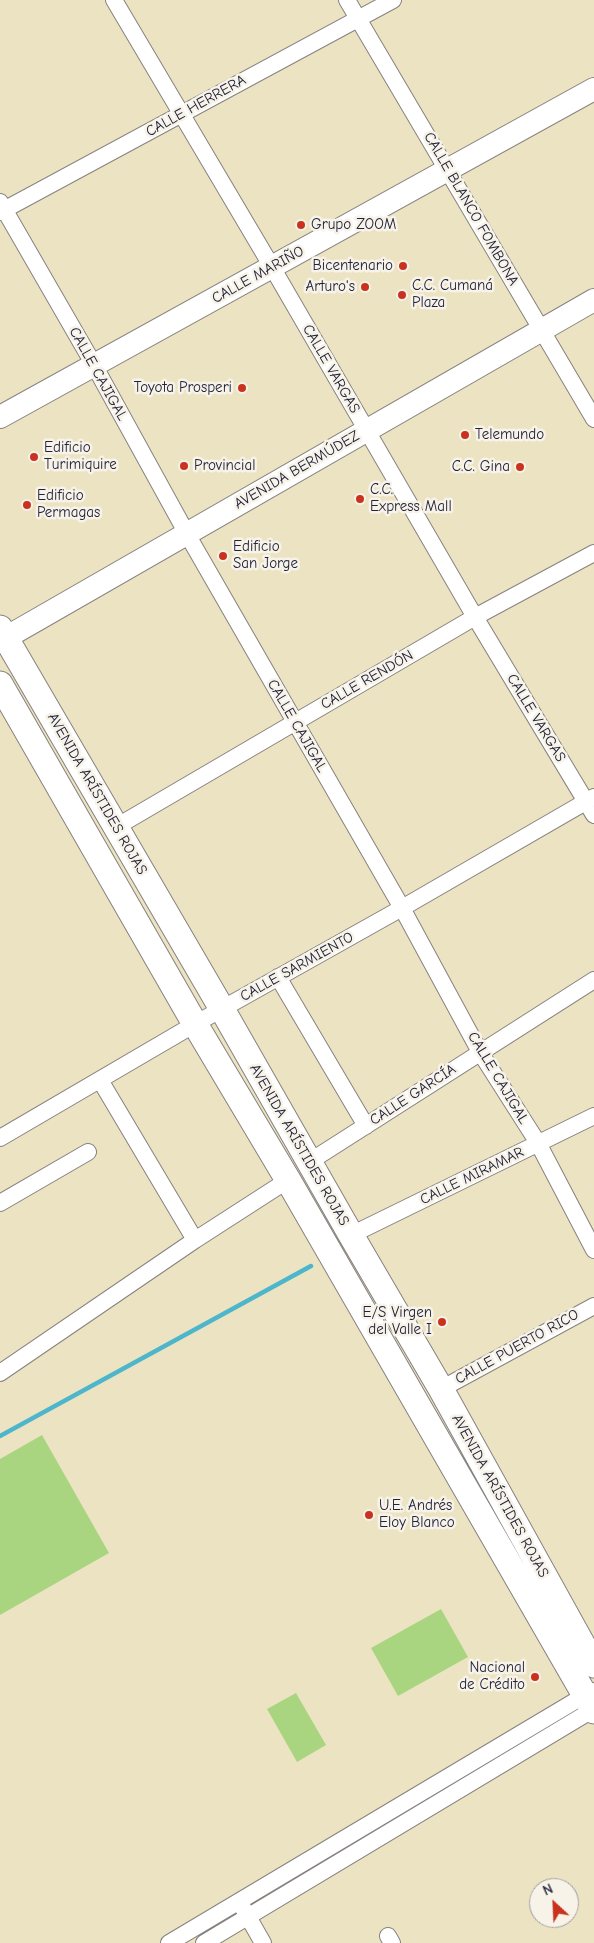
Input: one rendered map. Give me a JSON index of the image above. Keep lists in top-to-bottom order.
{
  "streets": {
    "main road": ["AVENIDA ARÍSTIDES ROJAS"],
    "street": [
      "CALLE HERRERA",
      "CALLE BLANCO FOMBONA",
      "CALLE MARIÑO",
      "CALLE VARGAS",
      "CALLE CAJIGAL",
      "AVENIDA BERMÚDEZ",
      "CALLE RENDÓN",
      "CALLE SARMIENTO",
      "CALLE GARCÍA",
      "CALLE MIRAMAR",
      "CALLE PUERTO RICO"
    ]
  },
  "crossings": [
    ["CALLE HERRERA", "CALLE BLANCO FOMBONA"],
    ["CALLE HERRERA", "CALLE VARGAS"],
    ["CALLE HERRERA", "CALLE CAJIGAL"],
    ["CALLE BLANCO FOMBONA", "CALLE MARIÑO"],
    ["CALLE BLANCO FOMBONA", "AVENIDA BERMÚDEZ"],
    ["CALLE MARIÑO", "CALLE VARGAS"],
    ["CALLE MARIÑO", "CALLE CAJIGAL"],
    ["CALLE VARGAS", "AVENIDA BERMÚDEZ"],
    ["CALLE VARGAS", "CALLE RENDÓN"],
    ["CALLE VARGAS", "CALLE SARMIENTO"],
    ["CALLE CAJIGAL", "AVENIDA BERMÚDEZ"],
    ["CALLE CAJIGAL", "CALLE RENDÓN"],
    ["CALLE CAJIGAL", "CALLE SARMIENTO"],
    ["CALLE CAJIGAL", "CALLE GARCÍA"],
    ["CALLE CAJIGAL", "CALLE MIRAMAR"],
    ["AVENIDA BERMÚDEZ", "AVENIDA ARÍSTIDES ROJAS"],
    ["CALLE RENDÓN", "AVENIDA ARÍSTIDES ROJAS"],
    ["AVENIDA ARÍSTIDES ROJAS", "CALLE SARMIENTO"],
    ["AVENIDA ARÍSTIDES ROJAS", "CALLE GARCÍA"],
    ["AVENIDA ARÍSTIDES ROJAS", "CALLE MIRAMAR"],
    ["AVENIDA ARÍSTIDES ROJAS", "CALLE PUERTO RICO"]
  ],
  "places": [
    "Grupo ZOOM",
    "Bicentenario",
    "Arturo's",
    "C.C. Cumaná Plaza",
    "Toyota Prosperi",
    "Telemundo",
    "Edificio Turimiquire",
    "Provincial",
    "C.C. Gina",
    "C.C. Express Mall",
    "Edificio Permagas",
    "Edificio San Jorge",
    "E/S Virgen del Valle I",
    "U.E. Andrés Eloy Blanco",
    "Nacional de Crédito"
  ],
  "north": "top left"
}
